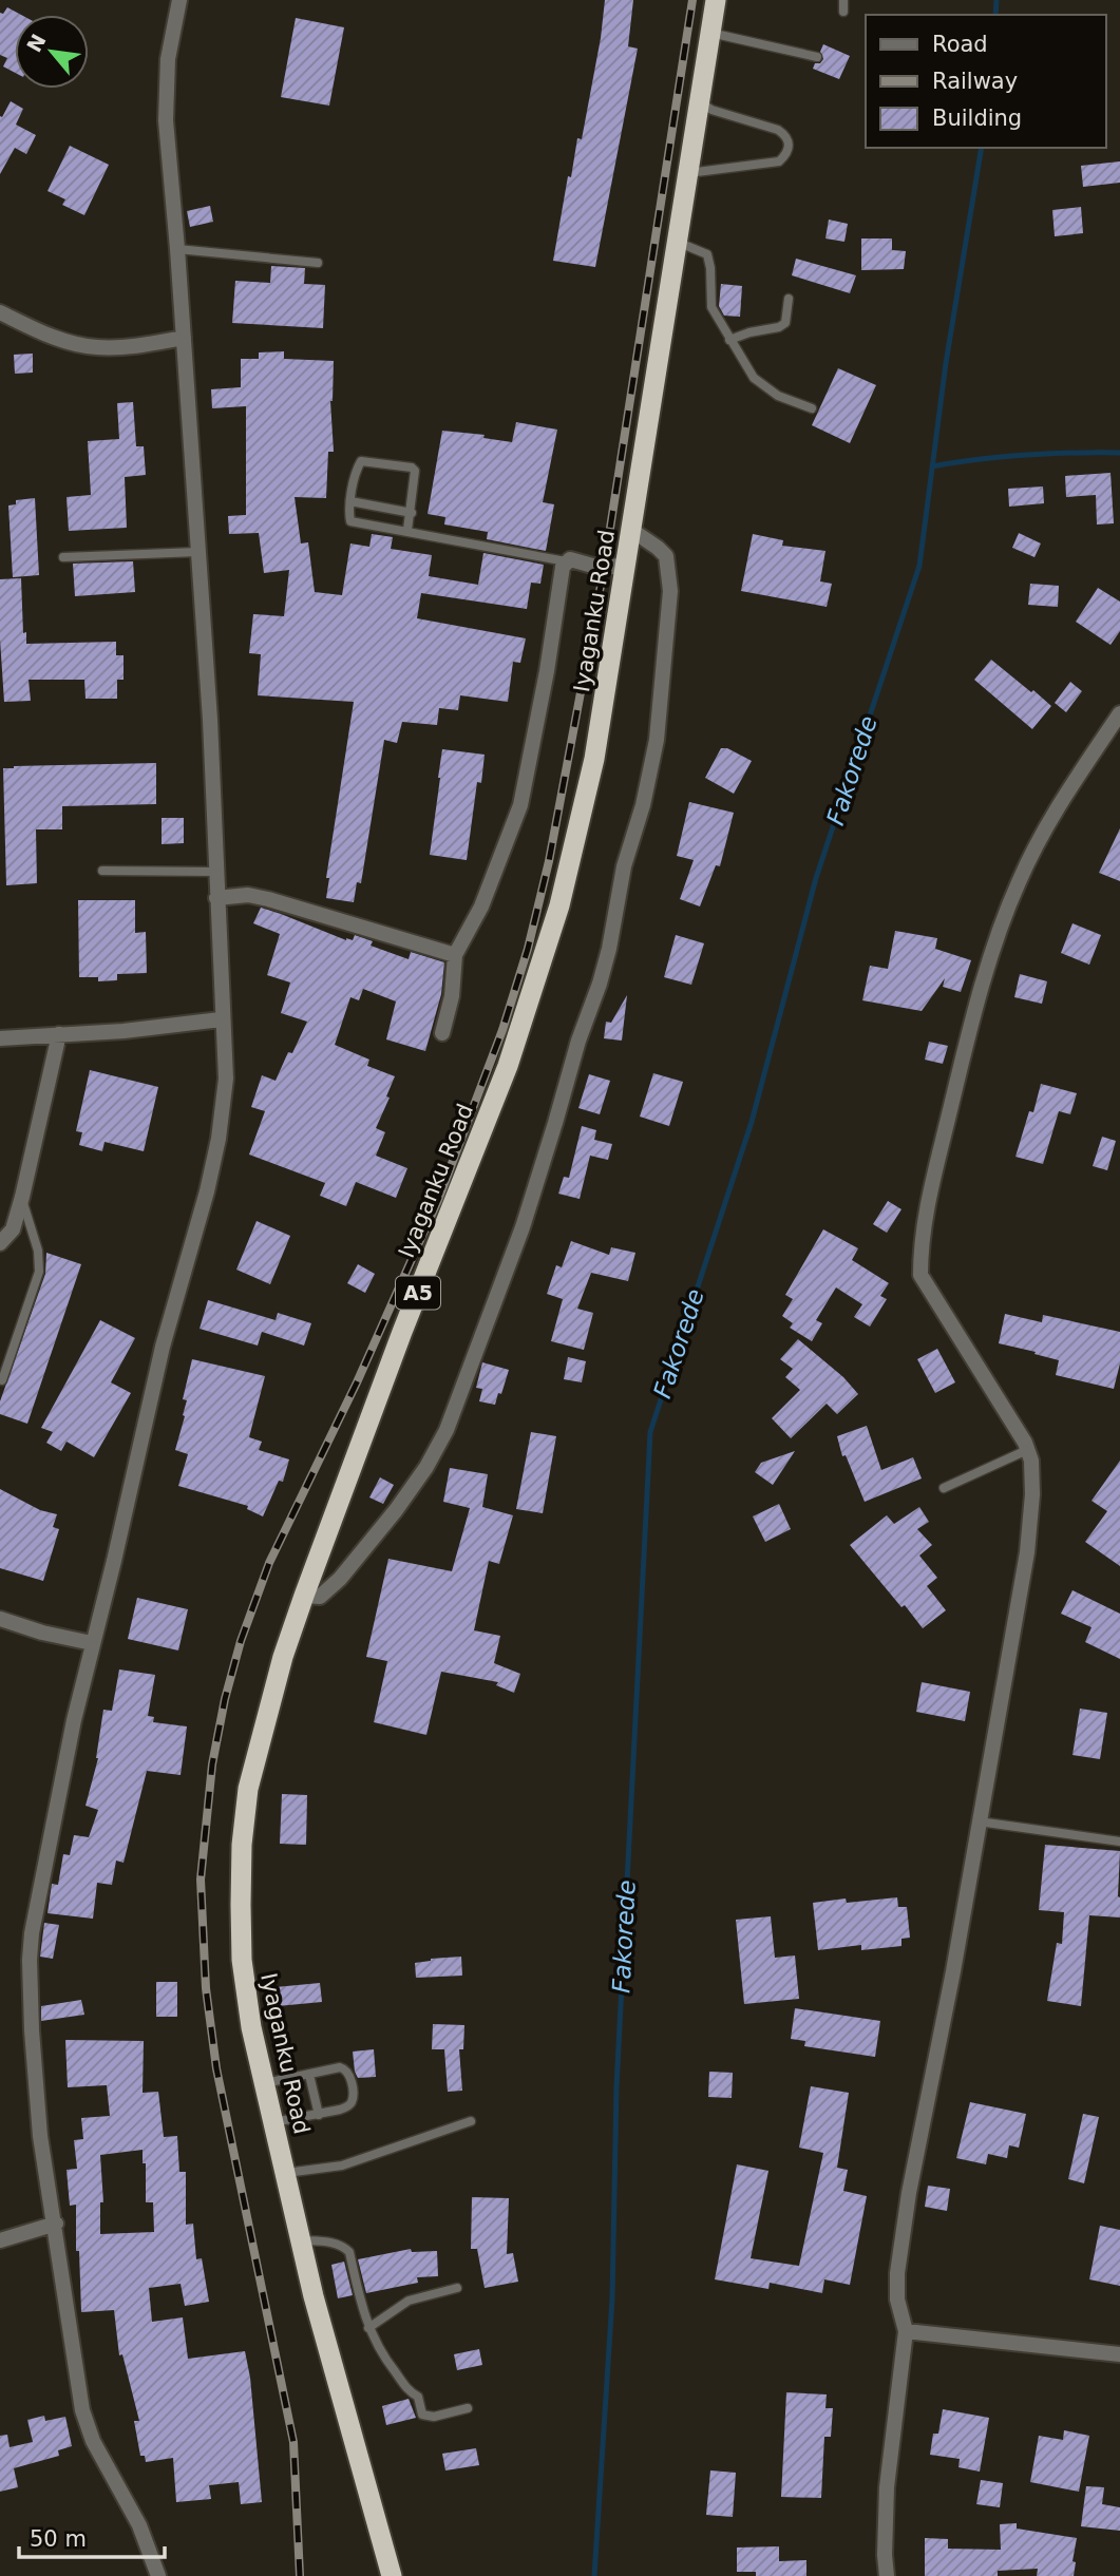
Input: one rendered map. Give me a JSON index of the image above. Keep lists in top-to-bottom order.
{
  "streets": {
    "highway": ["Iyaganku Road", "A5"]
  },
  "water": ["Fakorede"],
  "legend": ["Road", "Railway", "Building"],
  "scale_bar": "50 m",
  "north": "top left"
}
